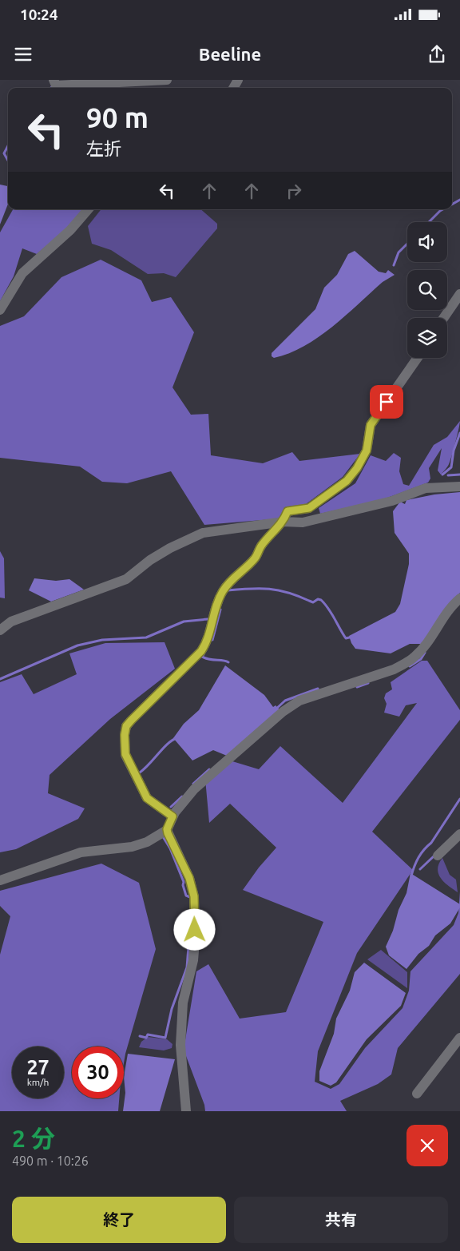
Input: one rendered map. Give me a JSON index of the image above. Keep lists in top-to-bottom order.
{
  "page": {
    "status": "10:24",
    "header": "Beeline",
    "turn": ["90 m", "左折"],
    "speed": "27 km/h",
    "limit": "30",
    "heading": ["2 分", "490 m · 10:26"],
    "buttons": ["終了", "共有"]
  }
}
